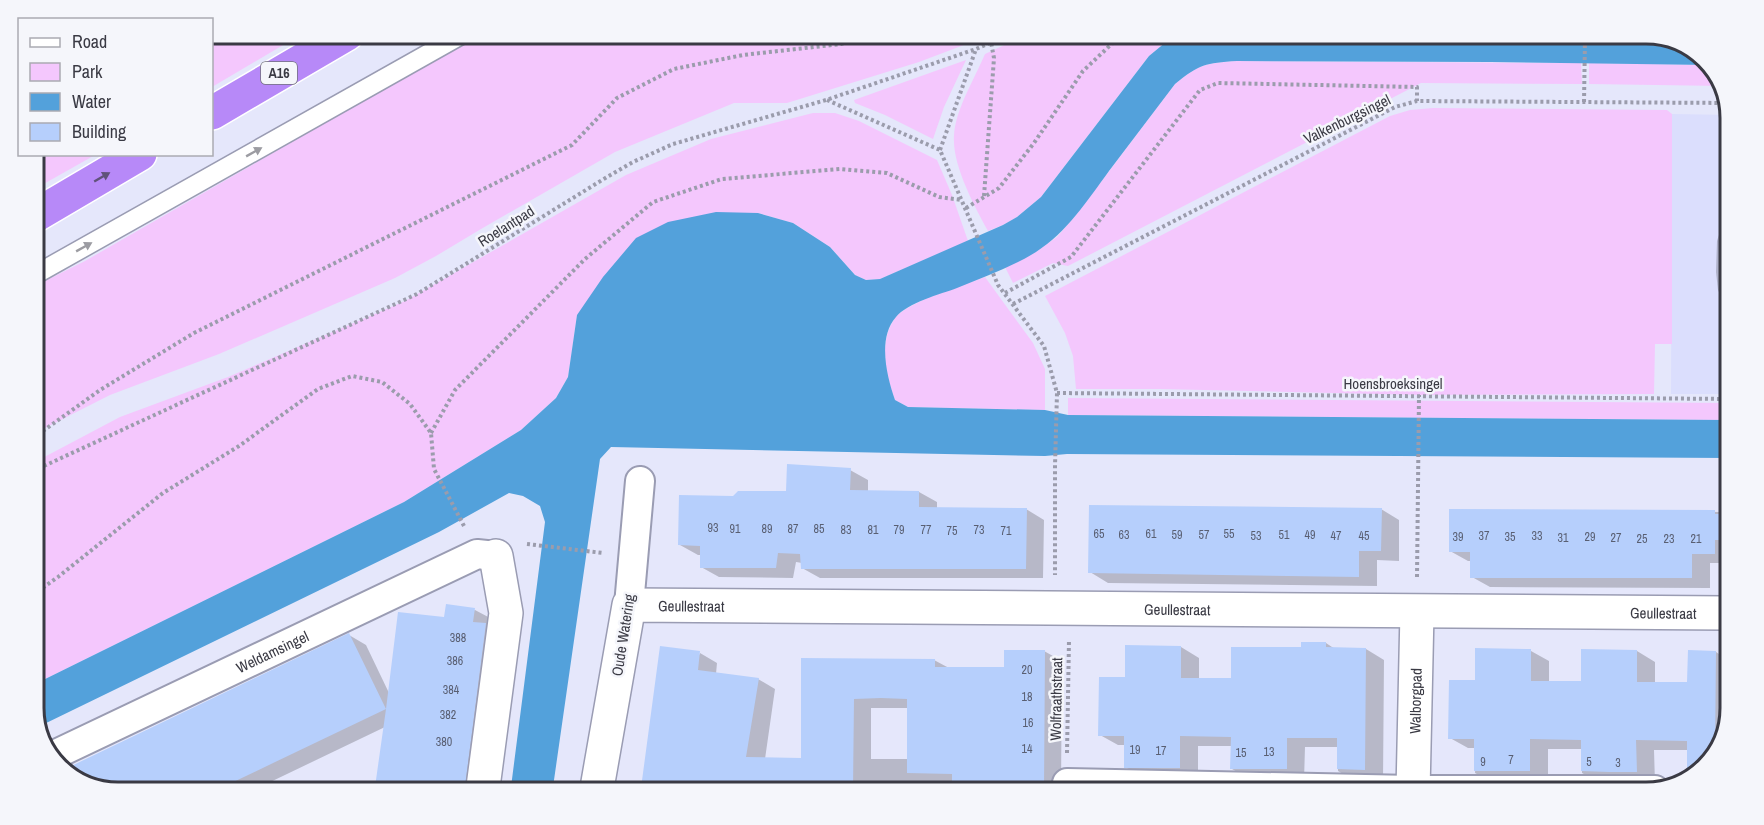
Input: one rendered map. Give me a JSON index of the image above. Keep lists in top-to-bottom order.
{
  "streets": {
    "highway": ["A16"],
    "street": [
      "Geullestraat",
      "Oude Watering",
      "Weldamsingel",
      "Walborgpad"
    ],
    "path": [
      "Valkenburgsingel",
      "Roelantpad",
      "Hoensbroeksingel",
      "Wolfraathstraat"
    ]
  },
  "crossings": [
    ["Geullestraat", "Oude Watering"],
    ["Geullestraat", "Wolfraathstraat"],
    ["Geullestraat", "Walborgpad"]
  ],
  "house_numbers": [
    "93",
    "91",
    "89",
    "87",
    "85",
    "83",
    "81",
    "79",
    "77",
    "73",
    "75",
    "71",
    "65",
    "61",
    "55",
    "63",
    "59",
    "57",
    "51",
    "49",
    "53",
    "47",
    "45",
    "37",
    "33",
    "39",
    "35",
    "29",
    "31",
    "27",
    "25",
    "23",
    "21",
    "388",
    "386",
    "20",
    "384",
    "18",
    "382",
    "16",
    "380",
    "14",
    "19",
    "17",
    "13",
    "15",
    "7",
    "9",
    "5",
    "3"
  ],
  "legend": [
    "Road",
    "Park",
    "Water",
    "Building"
  ]
}
